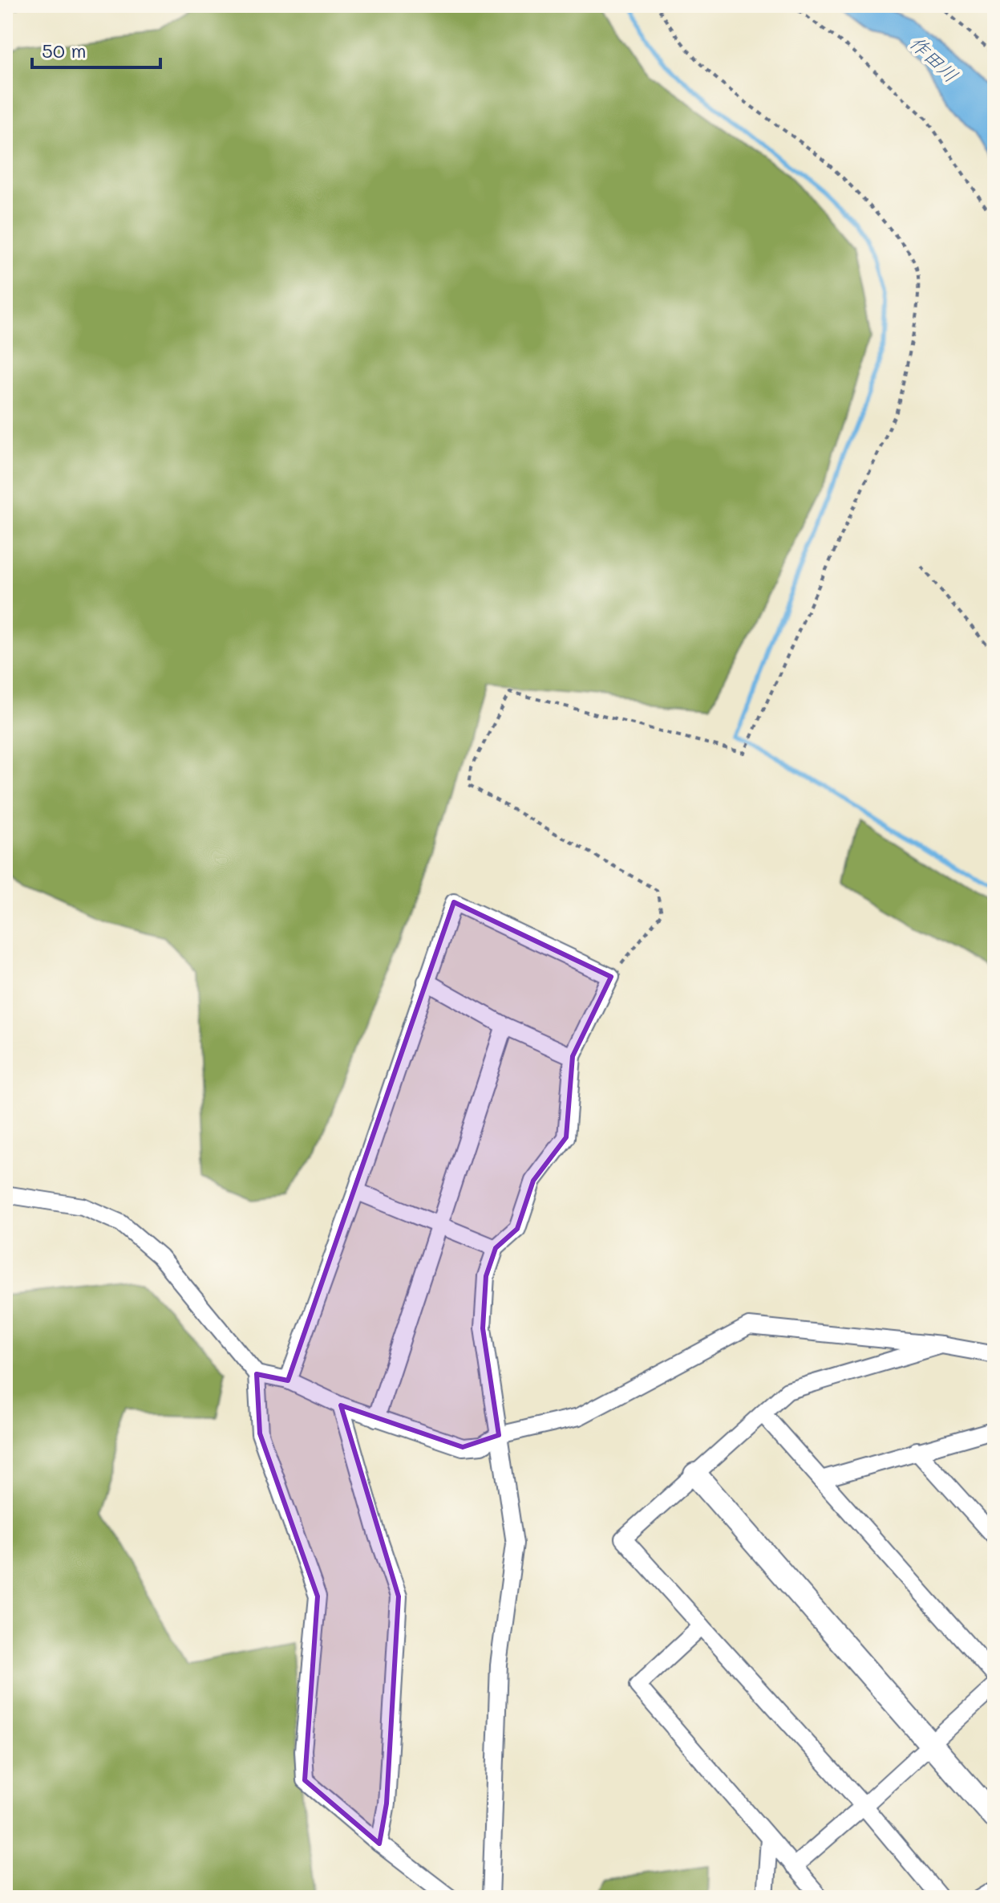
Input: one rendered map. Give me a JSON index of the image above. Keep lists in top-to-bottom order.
{
  "water": ["作田川"],
  "scale_bar": "50 m"
}
